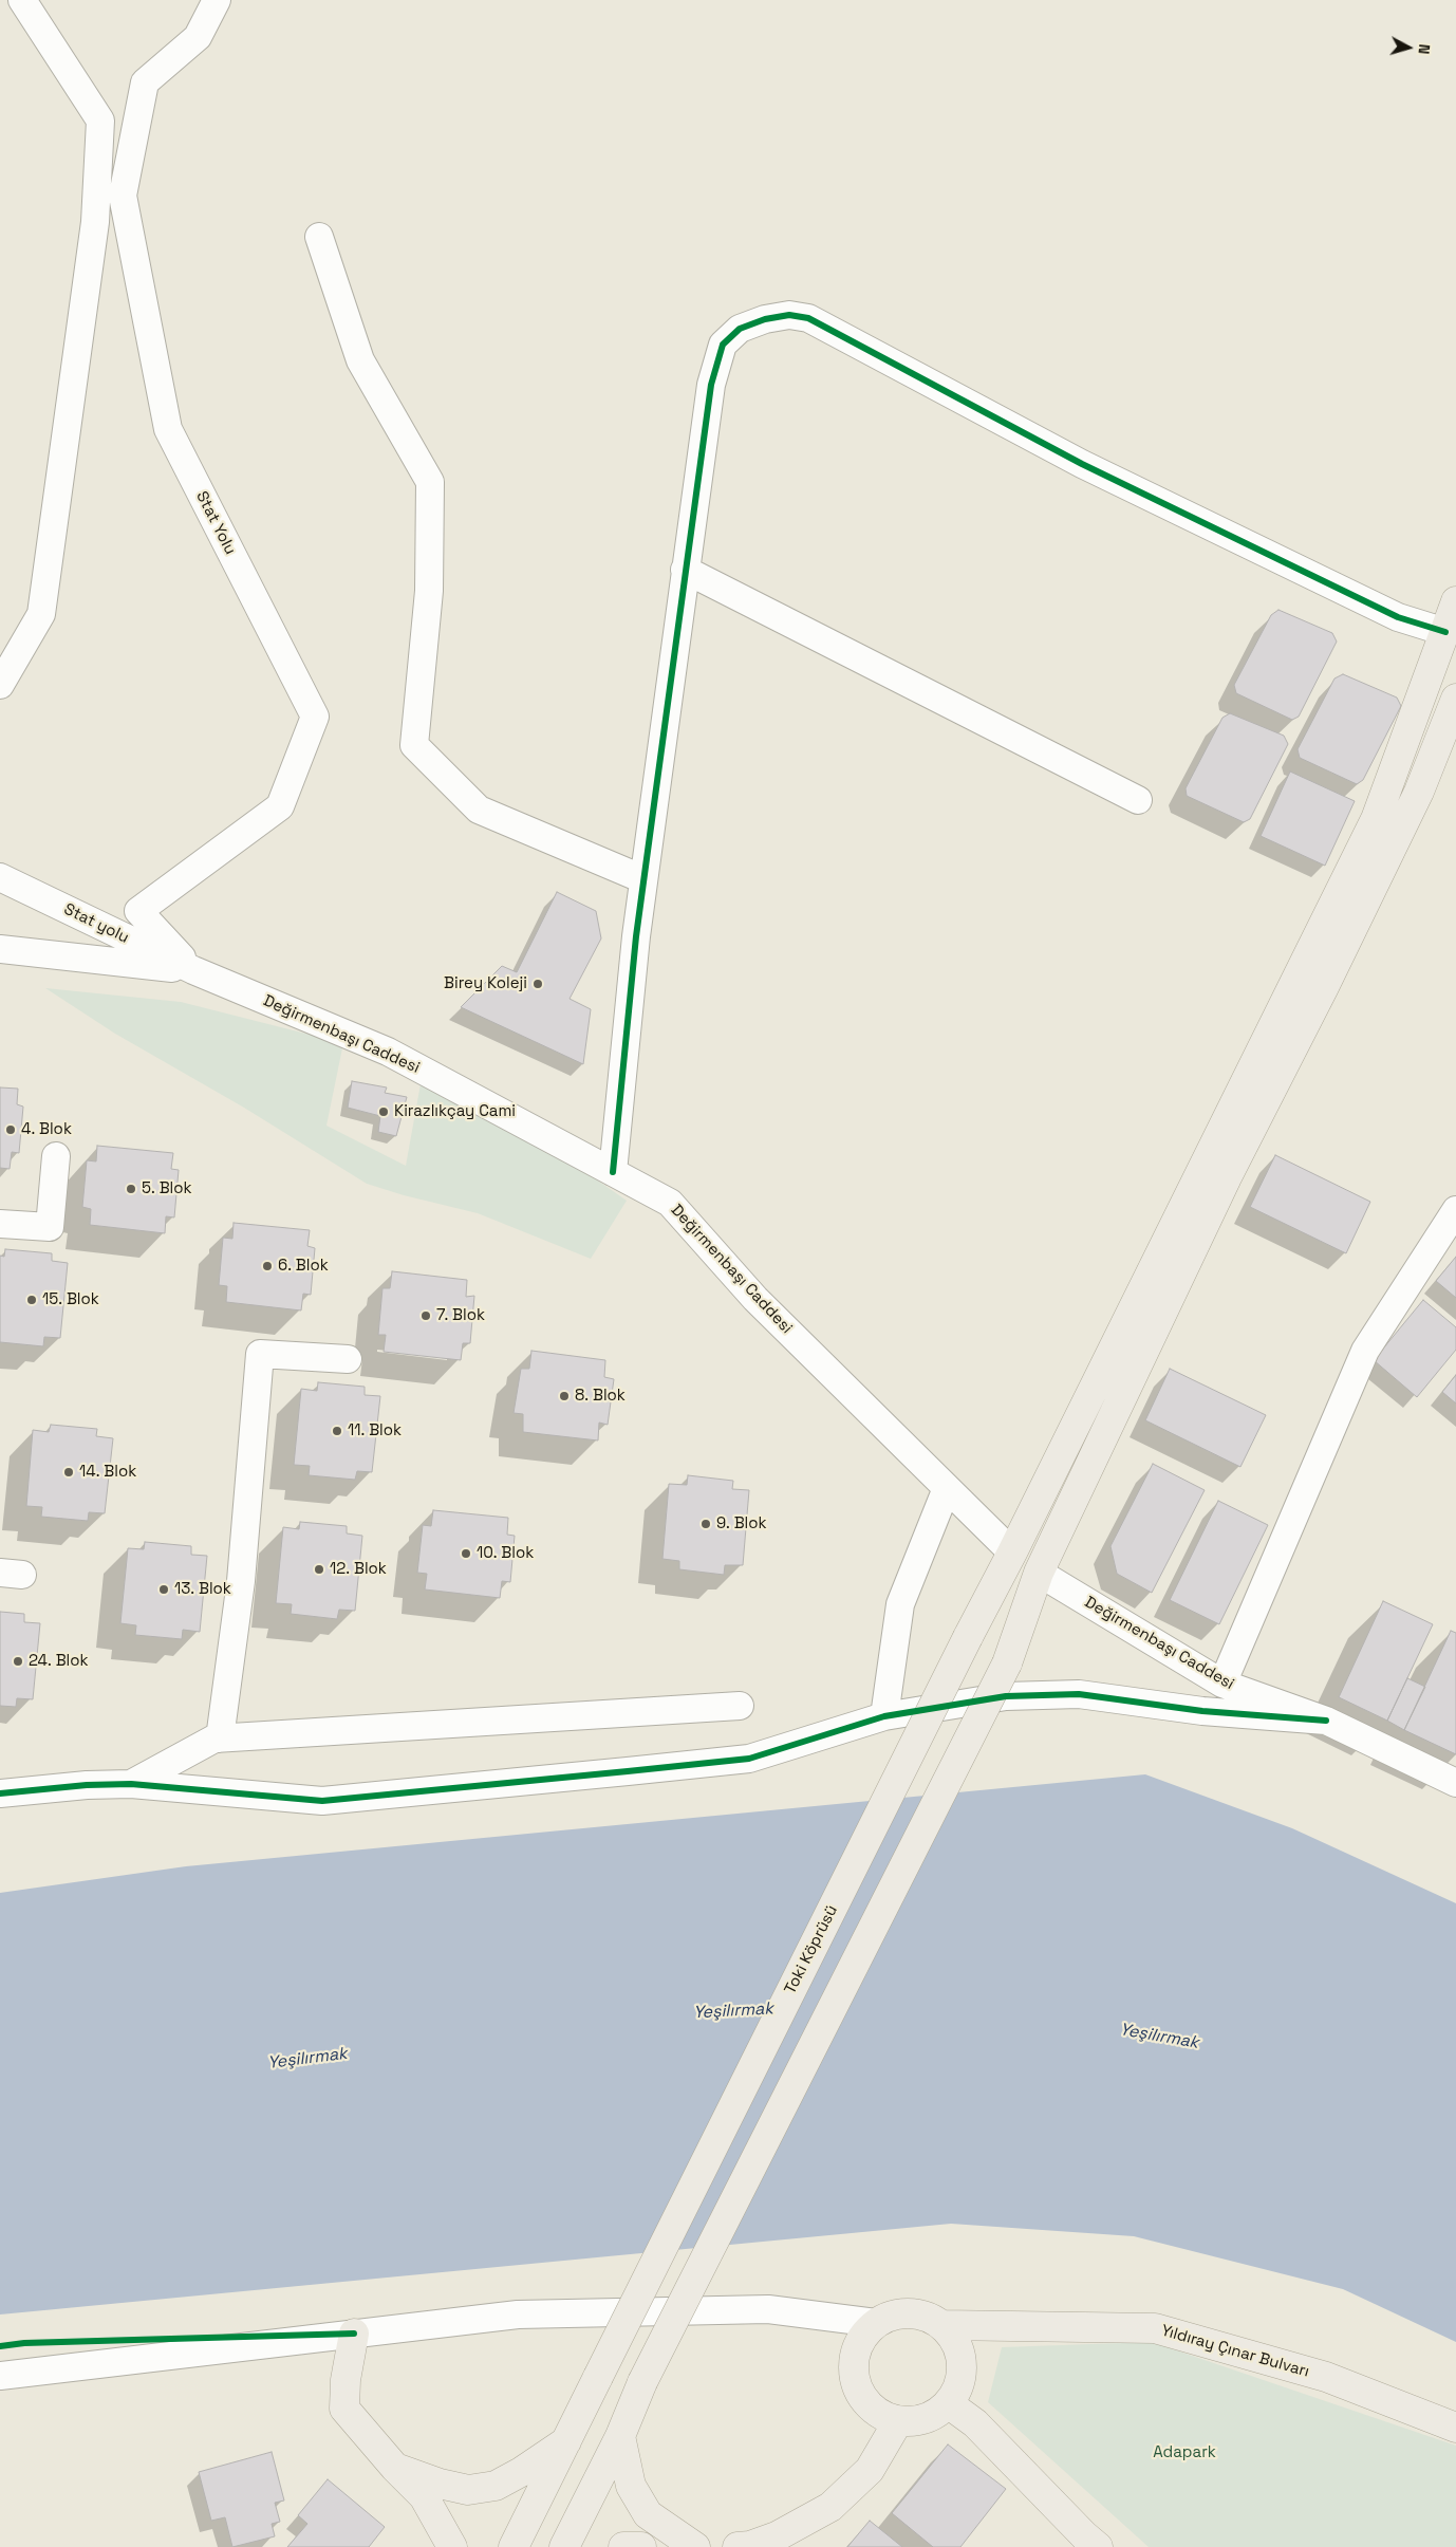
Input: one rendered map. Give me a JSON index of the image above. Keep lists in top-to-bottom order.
{
  "streets": {
    "main road": ["Toki Köprüsü", "Yıldıray Çınar Bulvarı"],
    "street": ["Stat Yolu", "Stat yolu", "Değirmenbaşı Caddesi"]
  },
  "crossings": [
    ["Stat Yolu", "Stat yolu"],
    ["Stat Yolu", "Değirmenbaşı Caddesi"],
    ["Stat yolu", "Değirmenbaşı Caddesi"],
    ["Değirmenbaşı Caddesi", "Toki Köprüsü"]
  ],
  "water": ["Yeşilırmak"],
  "parks": ["Adapark"],
  "places": [
    "Birey Koleji",
    "Kirazlıkçay Cami",
    "4. Blok",
    "5. Blok",
    "6. Blok",
    "15. Blok",
    "7. Blok",
    "8. Blok",
    "11. Blok",
    "14. Blok",
    "9. Blok",
    "10. Blok",
    "12. Blok",
    "13. Blok",
    "24. Blok"
  ],
  "north": "right"
}
